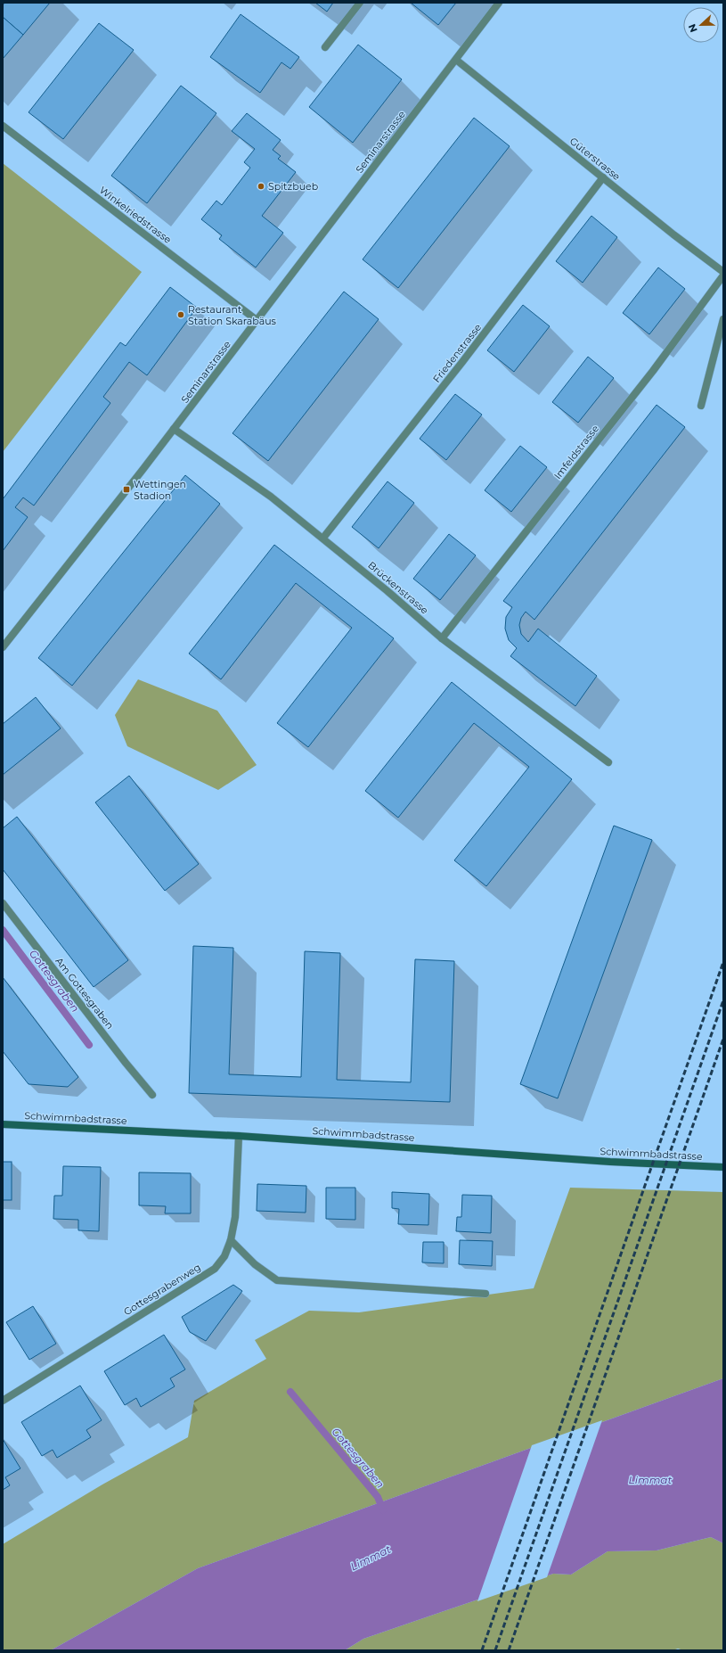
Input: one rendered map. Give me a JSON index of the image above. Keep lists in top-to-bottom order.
{
  "streets": {
    "main road": ["Schwimmbadstrasse"],
    "street": [
      "Seminarstrasse",
      "Güterstrasse",
      "Winkelriedstrasse",
      "Friedenstrasse",
      "Imfeldstrasse",
      "Brückenstrasse",
      "Am Gottesgraben",
      "Gottesgrabenweg"
    ]
  },
  "crossings": [
    ["Seminarstrasse", "Güterstrasse"],
    ["Seminarstrasse", "Winkelriedstrasse"],
    ["Seminarstrasse", "Brückenstrasse"],
    ["Güterstrasse", "Friedenstrasse"],
    ["Friedenstrasse", "Brückenstrasse"],
    ["Imfeldstrasse", "Brückenstrasse"],
    ["Schwimmbadstrasse", "Gottesgrabenweg"]
  ],
  "water": ["Gottesgraben", "Limmat"],
  "places": {
    "other": ["Spitzbueb", "Restaurant Station Skarabäus"],
    "transit": ["Wettingen Stadion"]
  },
  "north": "left"
}
